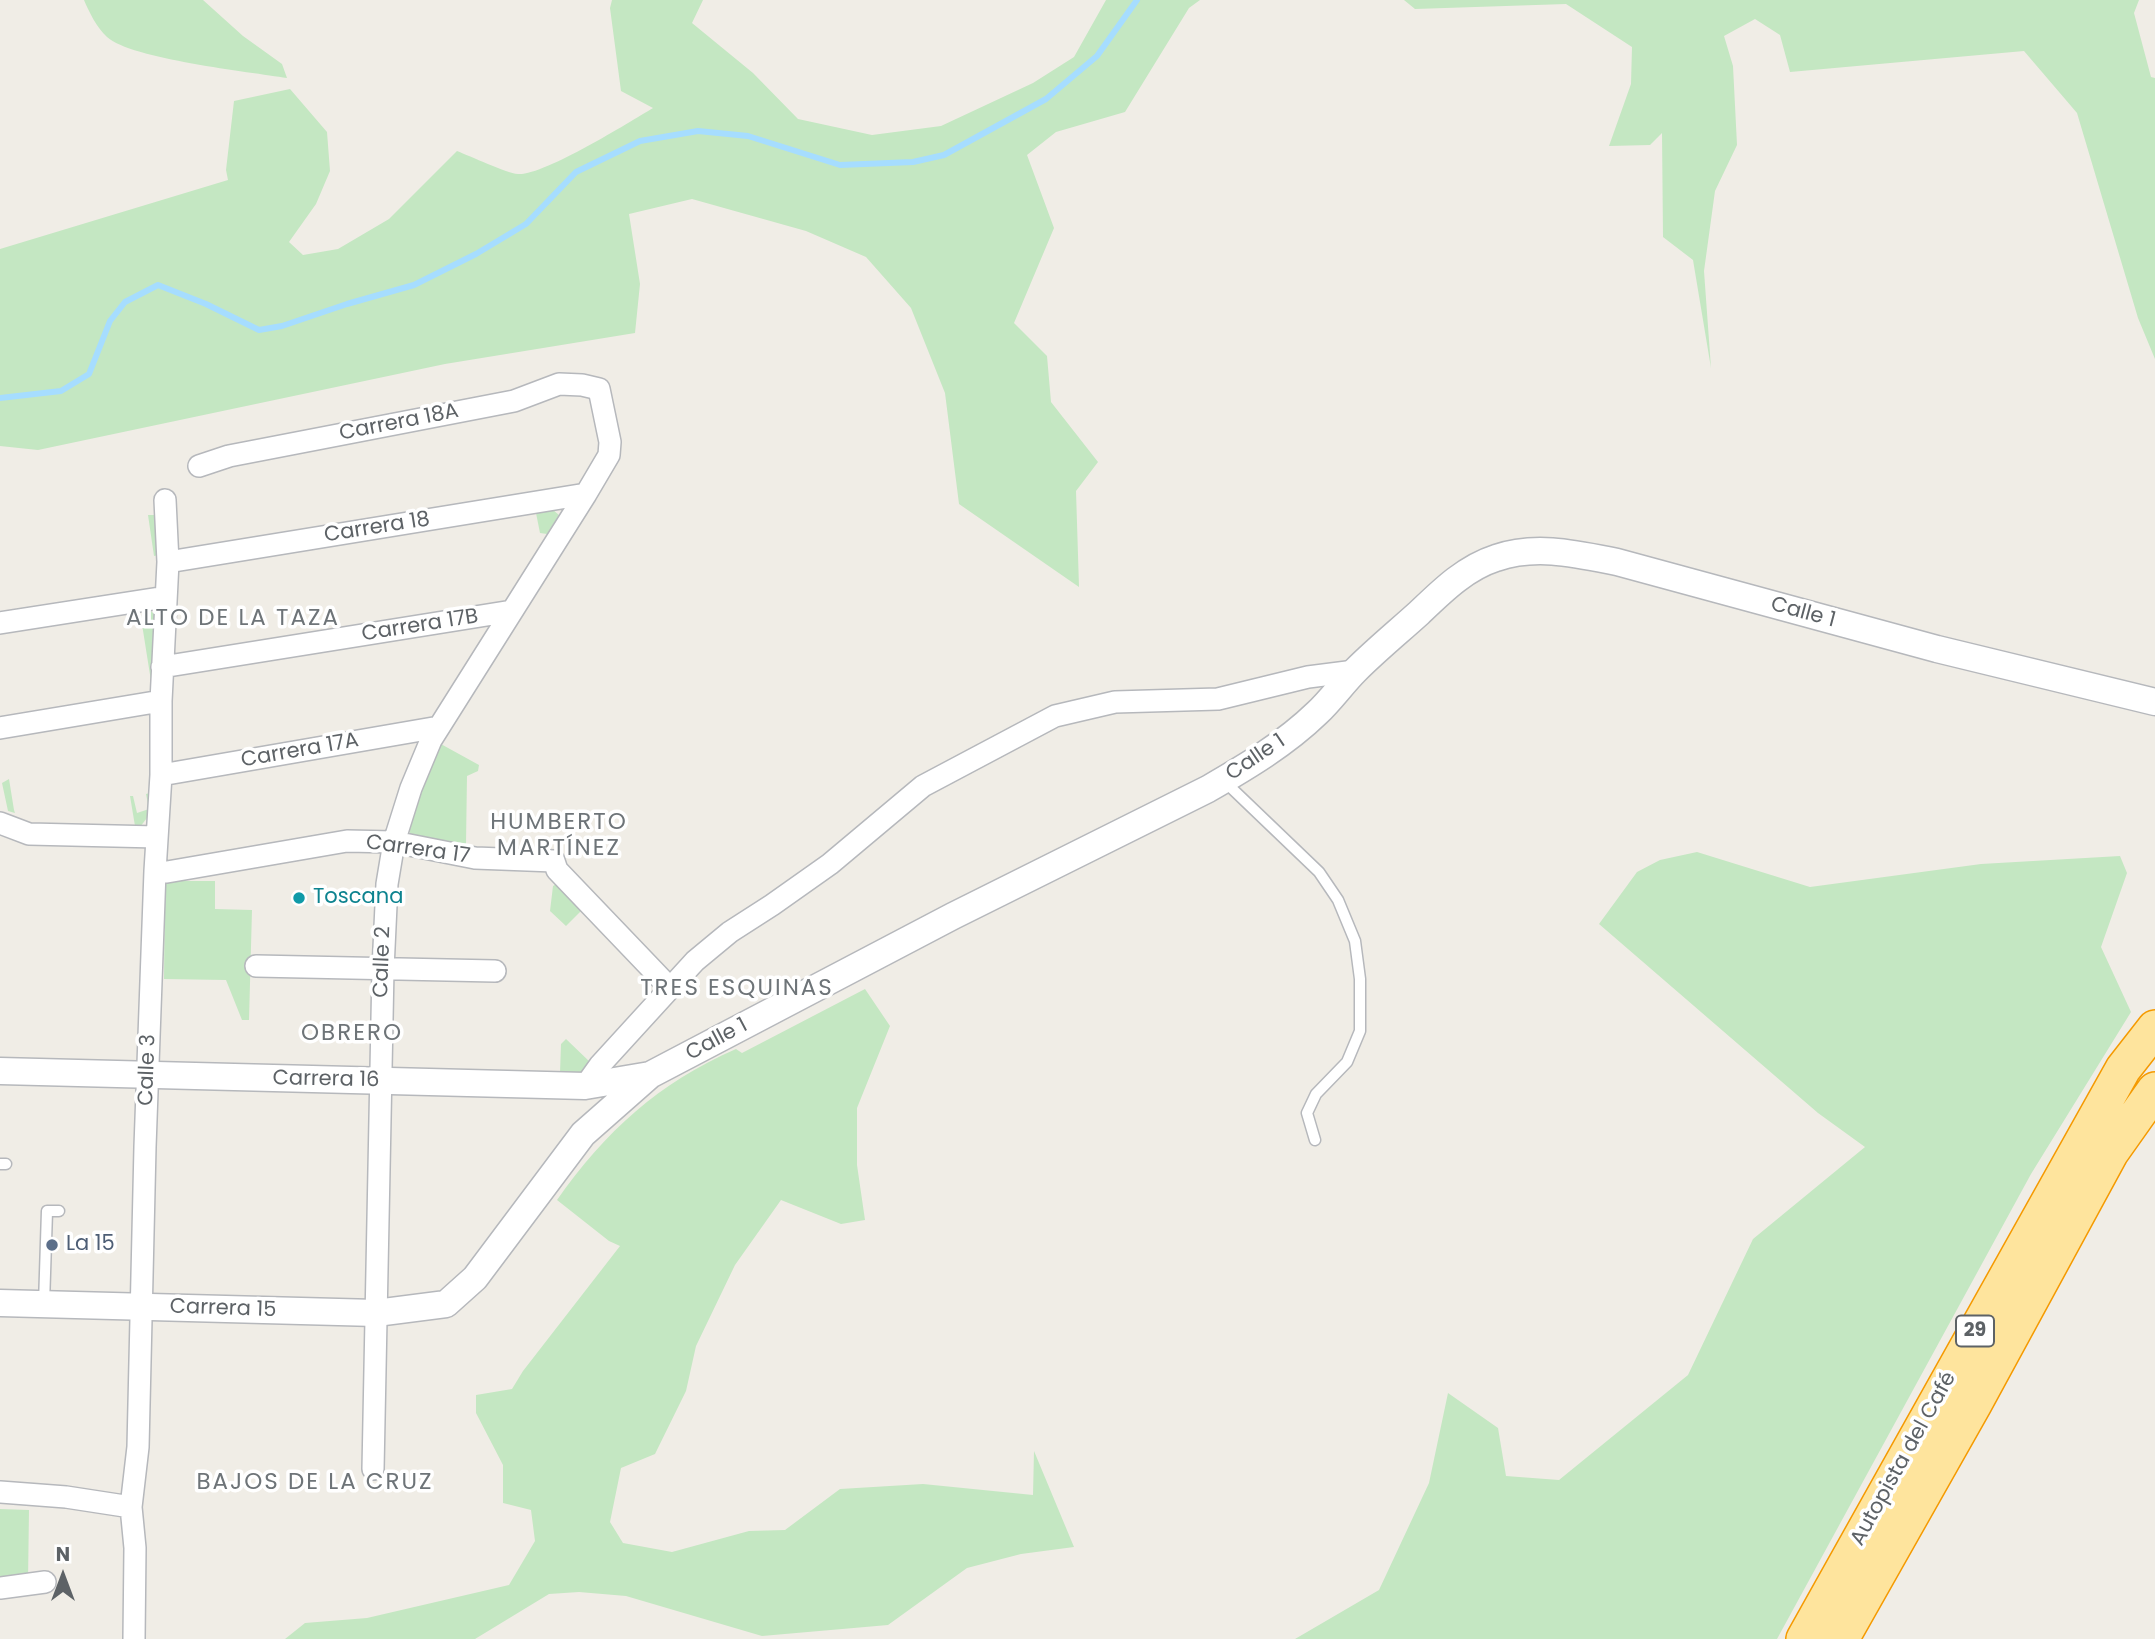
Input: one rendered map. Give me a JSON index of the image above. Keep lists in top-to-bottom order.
{
  "streets": {
    "highway": ["29", "Autopista del Café"],
    "street": [
      "Carrera 18A",
      "Carrera 18",
      "Calle 1",
      "Carrera 17B",
      "Carrera 17A",
      "Carrera 17",
      "Calle 2",
      "Calle 3",
      "Carrera 16",
      "Carrera 15"
    ]
  },
  "crossings": [
    ["Carrera 18A", "Calle 2"],
    ["Carrera 18", "Calle 2"],
    ["Carrera 18", "Calle 3"],
    ["Calle 1", "Carrera 16"],
    ["Calle 1", "Carrera 15"],
    ["Carrera 17B", "Calle 2"],
    ["Carrera 17B", "Calle 3"],
    ["Carrera 17A", "Calle 2"],
    ["Carrera 17A", "Calle 3"],
    ["Carrera 17", "Calle 2"],
    ["Carrera 17", "Calle 3"],
    ["Calle 2", "Carrera 16"],
    ["Calle 2", "Carrera 15"],
    ["Calle 3", "Carrera 16"],
    ["Calle 3", "Carrera 15"]
  ],
  "districts": [
    "ALTO DE LA TAZA",
    "HUMBERTO MARTÍNEZ",
    "TRES ESQUINAS",
    "OBRERO",
    "BAJOS DE LA CRUZ"
  ],
  "places": ["Toscana", "La 15"],
  "north": "top"
}
